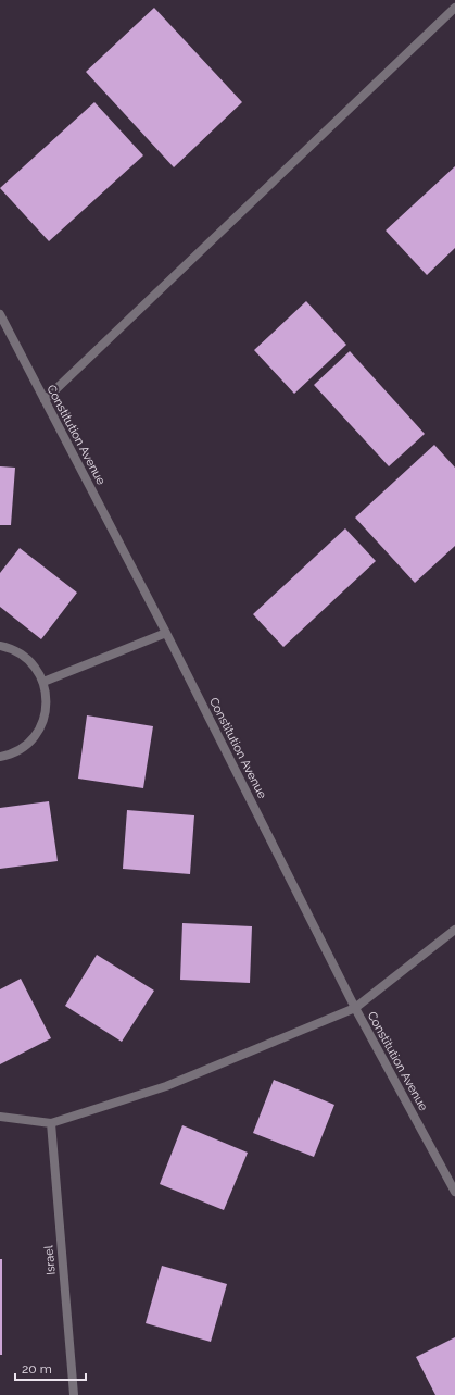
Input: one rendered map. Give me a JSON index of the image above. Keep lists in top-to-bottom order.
{
  "streets": {
    "street": ["Constitution Avenue", "Israel"]
  },
  "scale_bar": "20 m"
}
